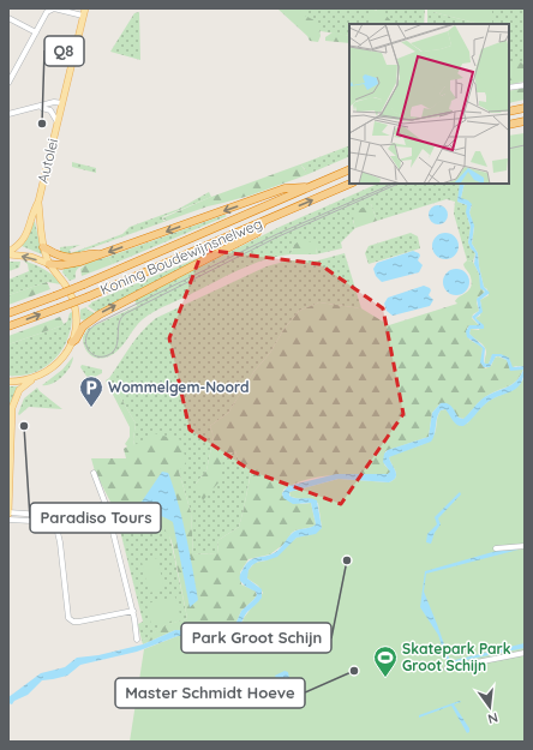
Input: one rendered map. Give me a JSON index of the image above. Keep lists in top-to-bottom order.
{
  "streets": {
    "highway": ["Koning Boudewijnsnelweg"],
    "main road": ["Autolei"]
  },
  "places": {
    "other": [
      "Q8",
      "Paradiso Tours",
      "Park Groot Schijn",
      "Master Schmidt Hoeve"
    ],
    "parking": ["Wommelgem-Noord"],
    "sports": ["Skatepark Park Groot Schijn"]
  },
  "north": "bottom"
}
